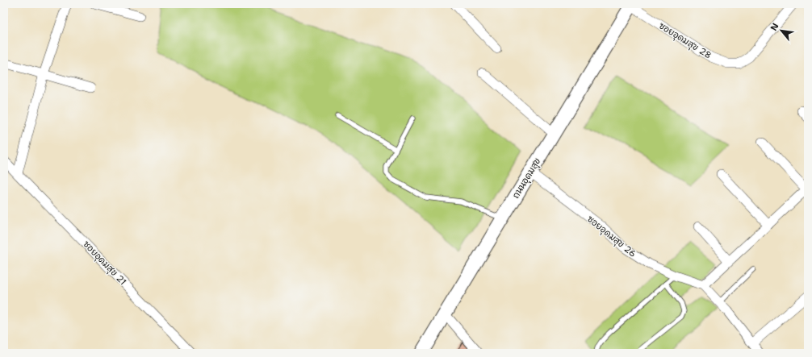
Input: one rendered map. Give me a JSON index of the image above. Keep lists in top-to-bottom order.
{
  "streets": {
    "main road": ["ถนนอุดมสุข"],
    "street": ["ซอยอุดมสุข 28", "ซอยอุดมสุข 26", "ซอยอุดมสุข 21"]
  },
  "crossings": [
    ["ซอยอุดมสุข 28", "ถนนอุดมสุข"],
    ["ถนนอุดมสุข", "ซอยอุดมสุข 26"]
  ],
  "north": "top left"
}
